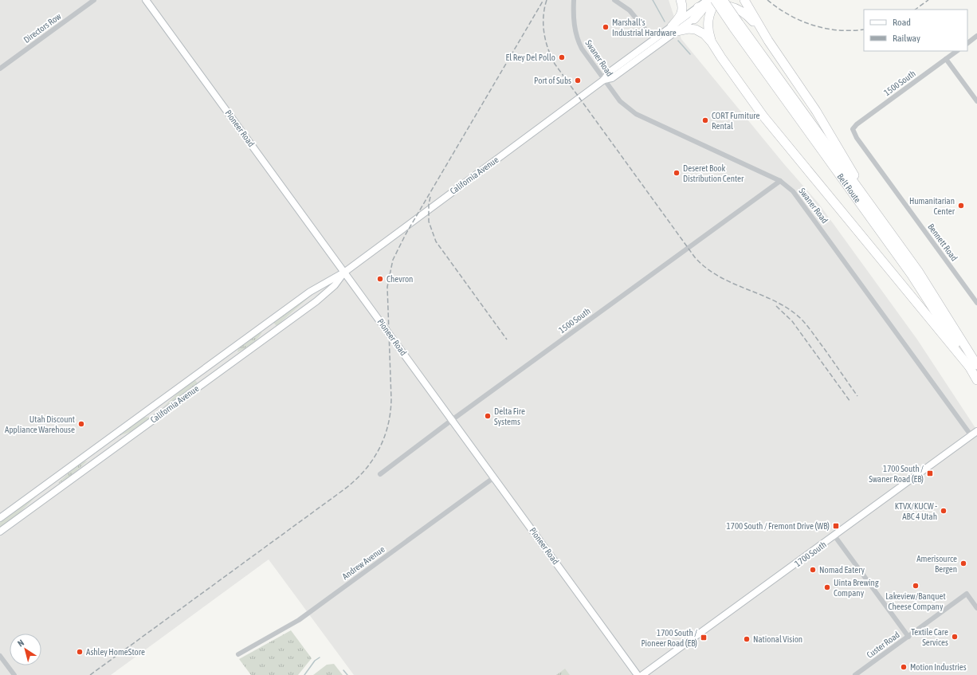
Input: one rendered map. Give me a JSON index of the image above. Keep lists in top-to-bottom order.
{
  "streets": {
    "highway": ["Belt Route"],
    "main road": ["Pioneer Road", "California Avenue", "1700 South"],
    "street": [
      "Directors Row",
      "Swaner Road",
      "1500 South",
      "Bennett Road",
      "Andrew Avenue",
      "Custer Road"
    ]
  },
  "crossings": [
    ["Swaner Road", "1500 South"],
    ["Swaner Road", "California Avenue"],
    ["Swaner Road", "1700 South"],
    ["1500 South", "Pioneer Road"],
    ["1500 South", "Bennett Road"],
    ["Pioneer Road", "California Avenue"],
    ["Pioneer Road", "Andrew Avenue"],
    ["California Avenue", "Belt Route"]
  ],
  "places": {
    "other": [
      "Marshall's Industrial Hardware",
      "El Rey Del Pollo",
      "Port of Subs",
      "CORT Furniture Rental",
      "Deseret Book Distribution Center",
      "Humanitarian Center",
      "Chevron",
      "Delta Fire Systems",
      "Utah Discount Appliance Warehouse",
      "KTVX/KUCW - ABC 4 Utah",
      "Amerisource Bergen",
      "Nomad Eatery",
      "Lakeview/Banquet Cheese Company",
      "Uinta Brewing Company",
      "Textile Care Services",
      "National Vision",
      "Ashley HomeStore",
      "Motion Industries"
    ],
    "transit": ["1700 South / Swaner Road (EB)", "1700 South / Fremont Drive (WB)", "1700 South / Pioneer Road (EB)"]
  },
  "legend": ["Road", "Railway"],
  "north": "top left"
}
